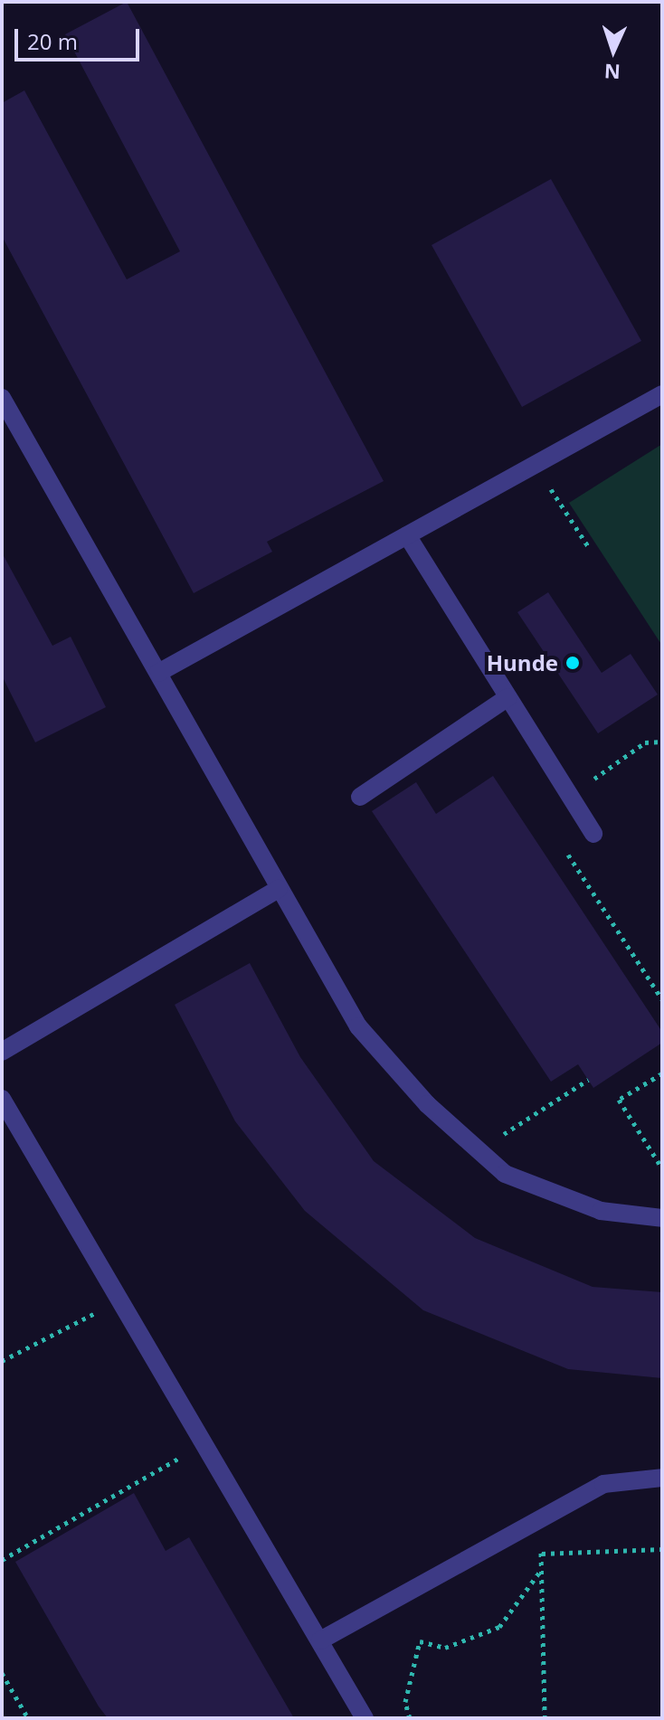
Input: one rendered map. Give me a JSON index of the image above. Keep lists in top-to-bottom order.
{
  "places": ["Hunde"],
  "scale_bar": "20 m",
  "north": "bottom"
}
